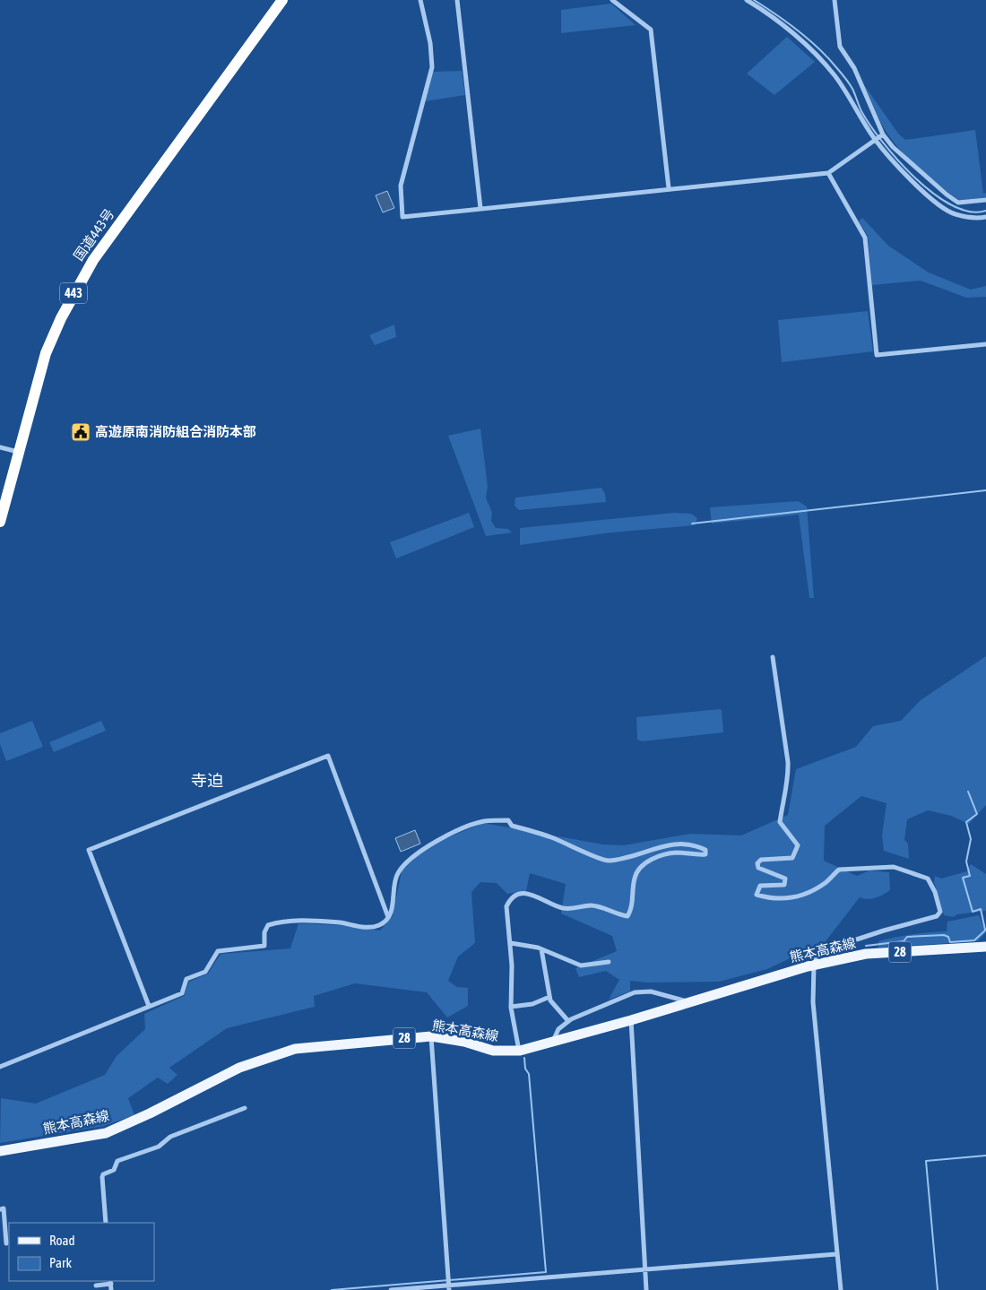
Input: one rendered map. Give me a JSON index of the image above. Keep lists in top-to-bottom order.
{
  "streets": {
    "highway": ["国道443号", "443"],
    "main road": ["熊本高森線", "28"]
  },
  "districts": ["寺迫"],
  "places": {
    "public building": ["高遊原南消防組合消防本部"]
  },
  "legend": ["Road", "Park"]
}
